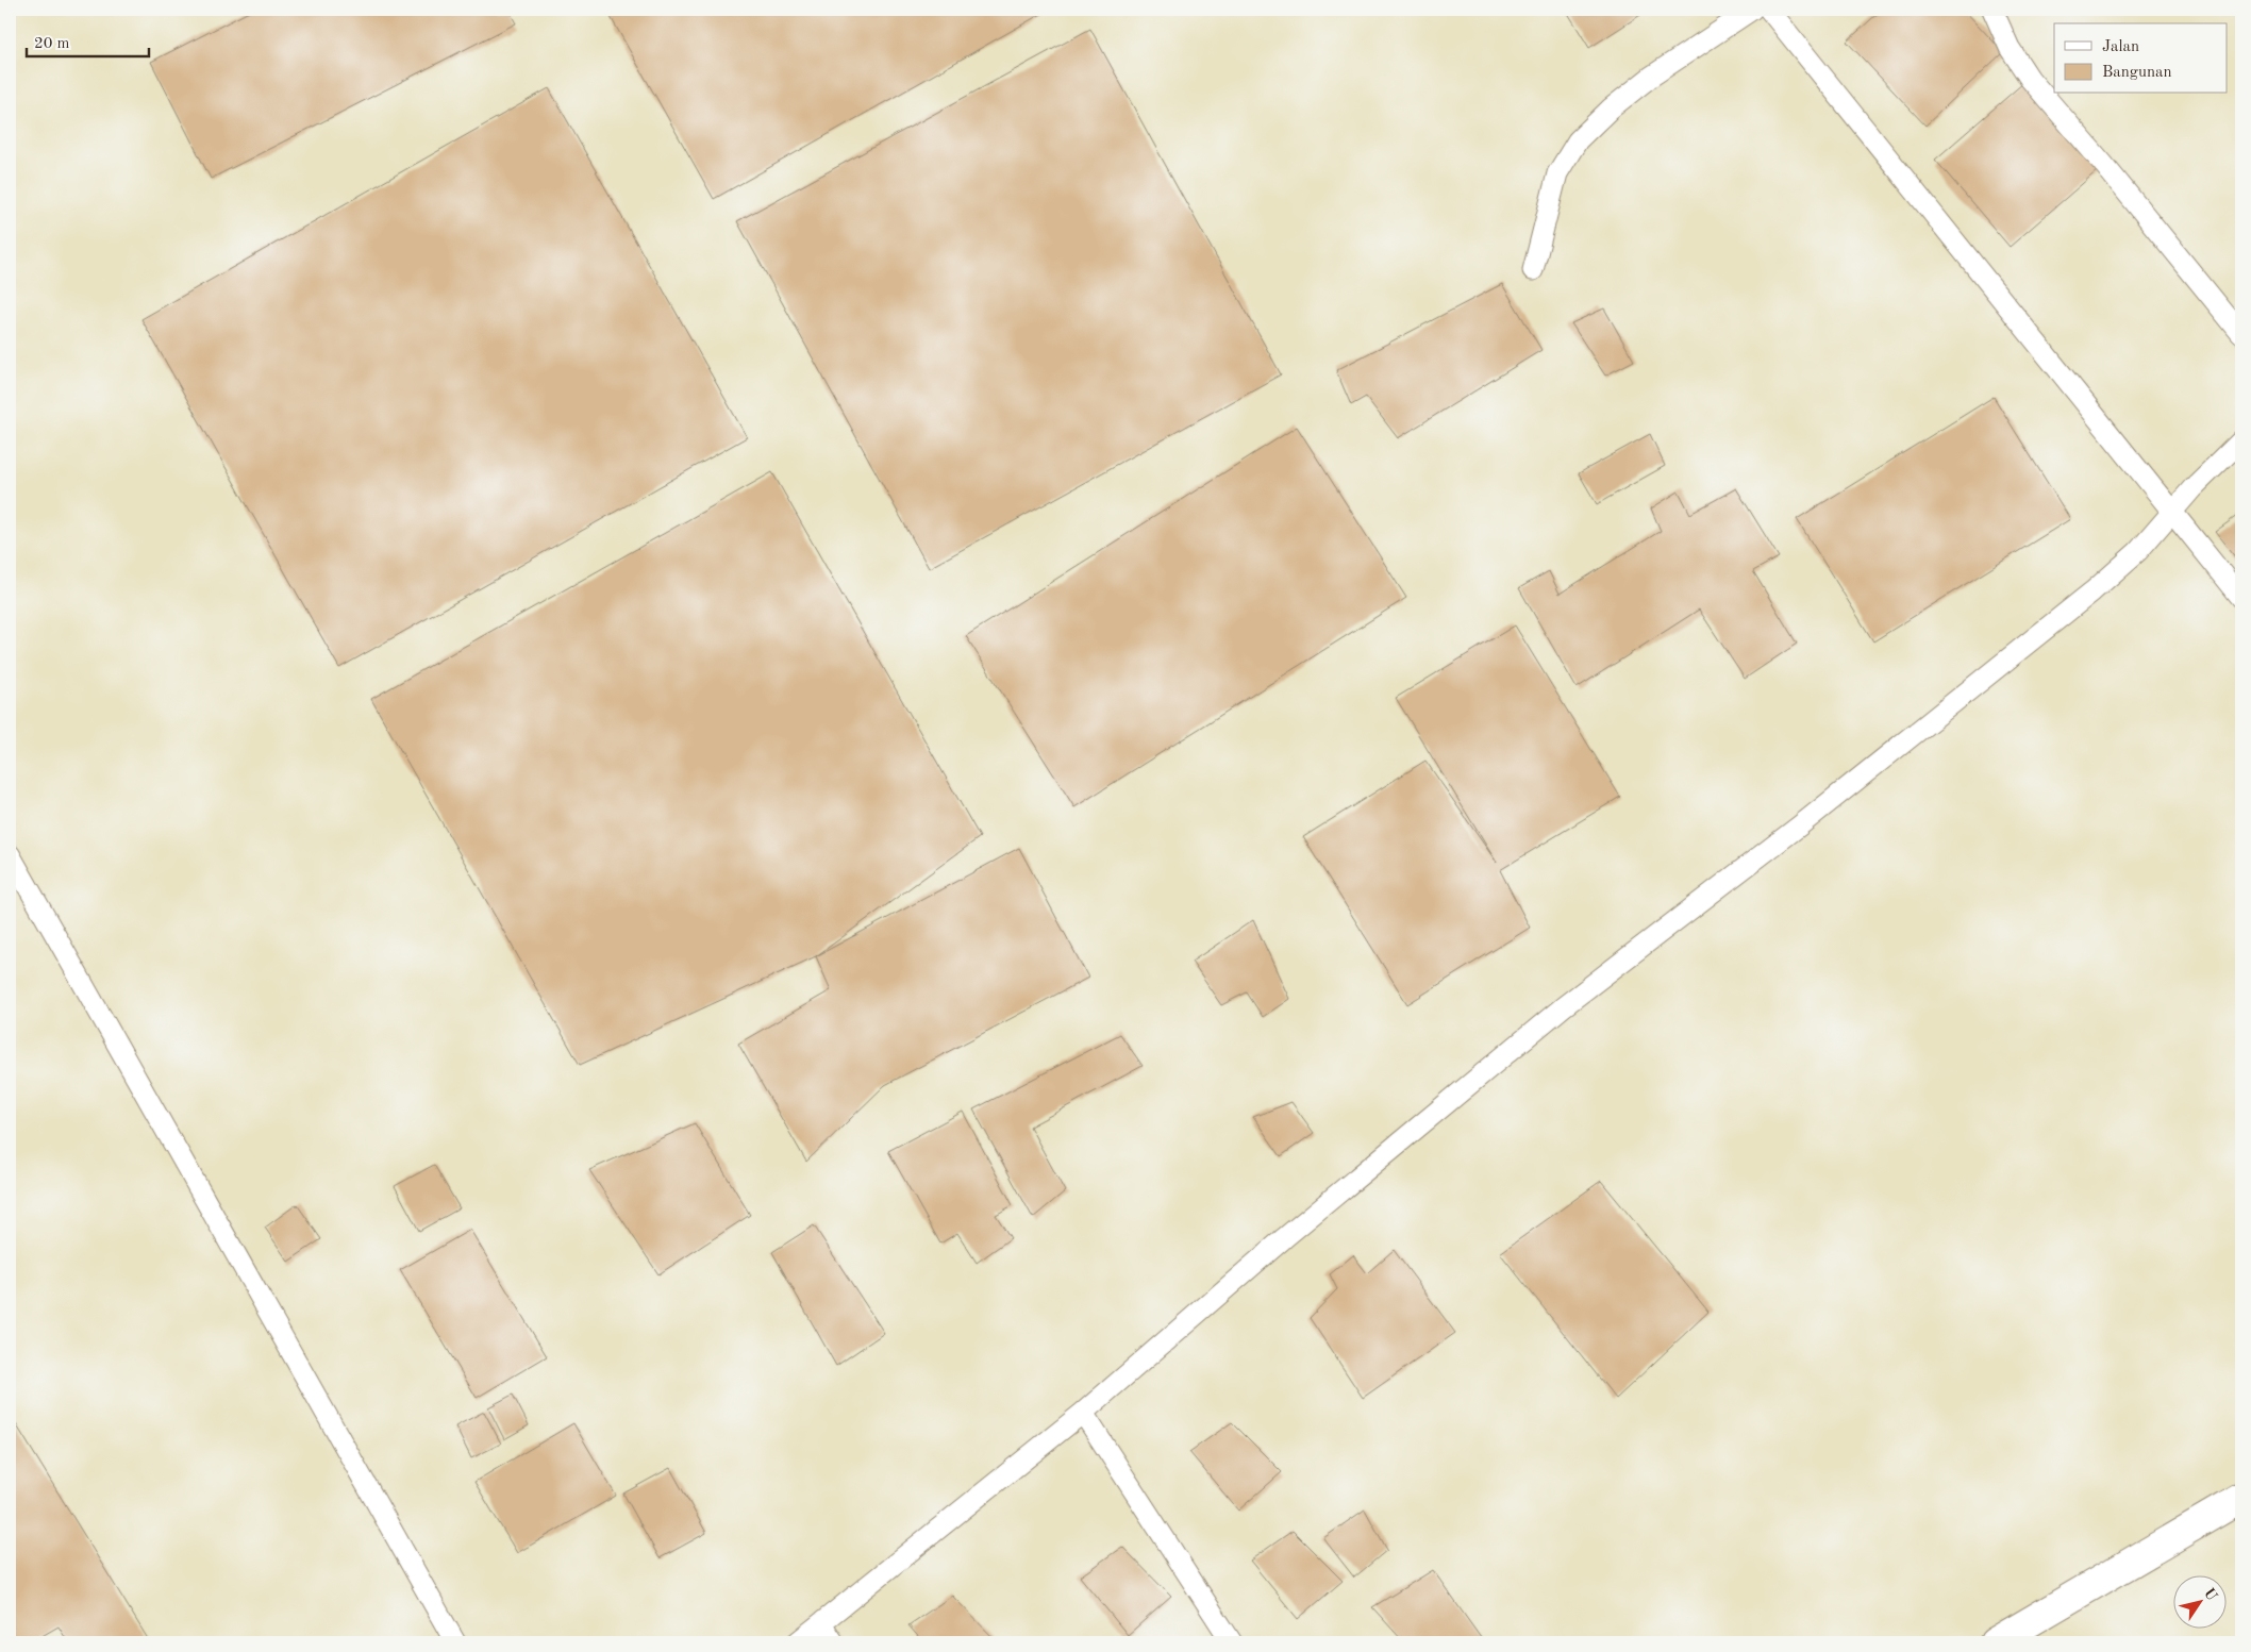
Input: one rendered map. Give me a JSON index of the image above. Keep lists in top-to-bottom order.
{
  "legend": ["Jalan", "Bangunan"],
  "scale_bar": "20 m",
  "north": "top right"
}
